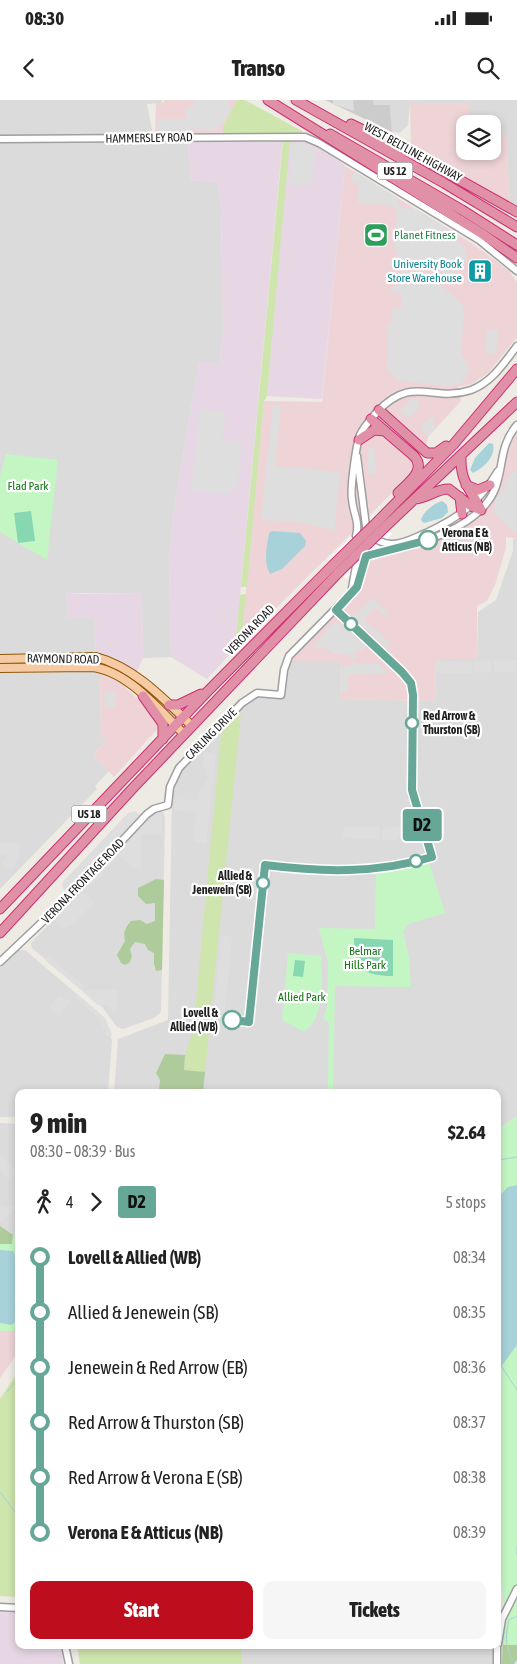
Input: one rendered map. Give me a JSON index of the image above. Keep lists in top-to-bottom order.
{
  "streets": {
    "highway": [
      "WEST BELTLINE HIGHWAY",
      "US 12",
      "VERONA ROAD",
      "US 18"
    ],
    "main road": ["RAYMOND ROAD"],
    "street": ["HAMMERSLEY ROAD", "CARLING DRIVE", "VERONA FRONTAGE ROAD"]
  },
  "crossings": [
    ["VERONA ROAD", "RAYMOND ROAD"],
    ["CARLING DRIVE", "VERONA FRONTAGE ROAD"]
  ],
  "parks": ["Flad Park", "Belmar Hills Park", "Allied Park"],
  "places": {
    "sports": ["Planet Fitness"],
    "building": ["University Book Store Warehouse"],
    "other": [
      "Verona E & Atticus (NB)",
      "Red Arrow & Thurston (SB)",
      "Allied & Jenewein (SB)",
      "Lovell & Allied (WB)"
    ]
  },
  "lines": ["bus line D2"],
  "page": {
    "status": "08:30",
    "header": "Transo",
    "on_map": "D2",
    "heading": ["9 min", "08:30 – 08:39 · Bus", "$2.64"],
    "legs": ["4", "D2", "5 stops"],
    "list": [
      {
        "name": "Lovell & Allied (WB)",
        "value": "08:34"
      },
      {
        "name": "Allied & Jenewein (SB)",
        "value": "08:35"
      },
      {
        "name": "Jenewein & Red Arrow (EB)",
        "value": "08:36"
      },
      {
        "name": "Red Arrow & Thurston (SB)",
        "value": "08:37"
      },
      {
        "name": "Red Arrow & Verona E (SB)",
        "value": "08:38"
      },
      {
        "name": "Verona E & Atticus (NB)",
        "value": "08:39"
      }
    ],
    "buttons": ["Start", "Tickets"]
  }
}
